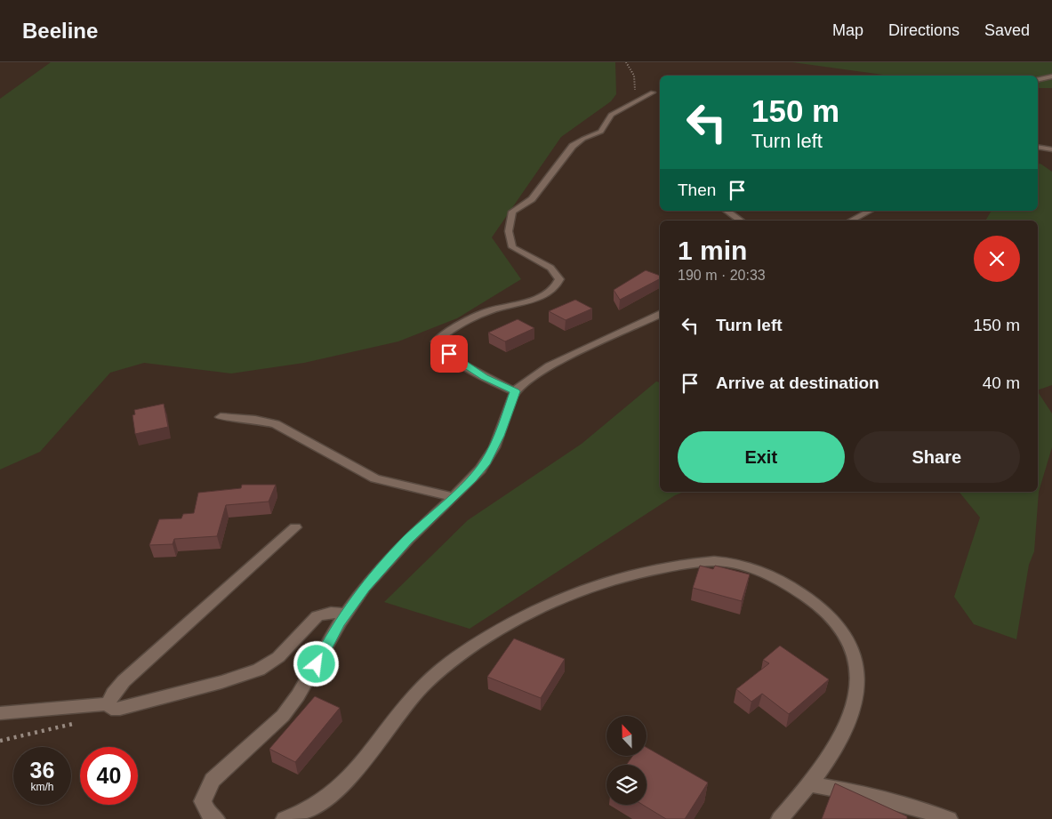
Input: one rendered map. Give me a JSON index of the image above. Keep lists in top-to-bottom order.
{
  "north": "top",
  "page": {
    "header": "Beeline",
    "nav": ["Map", "Directions", "Saved"],
    "turn": ["150 m", "Turn left"],
    "then": "Then",
    "heading": ["1 min", "190 m · 20:33"],
    "list": [
      {
        "name": "Turn left",
        "value": "150 m"
      },
      {
        "name": "Arrive at destination",
        "value": "40 m"
      }
    ],
    "buttons": ["Exit", "Share"],
    "speed": "36 km/h",
    "limit": "40"
  }
}
